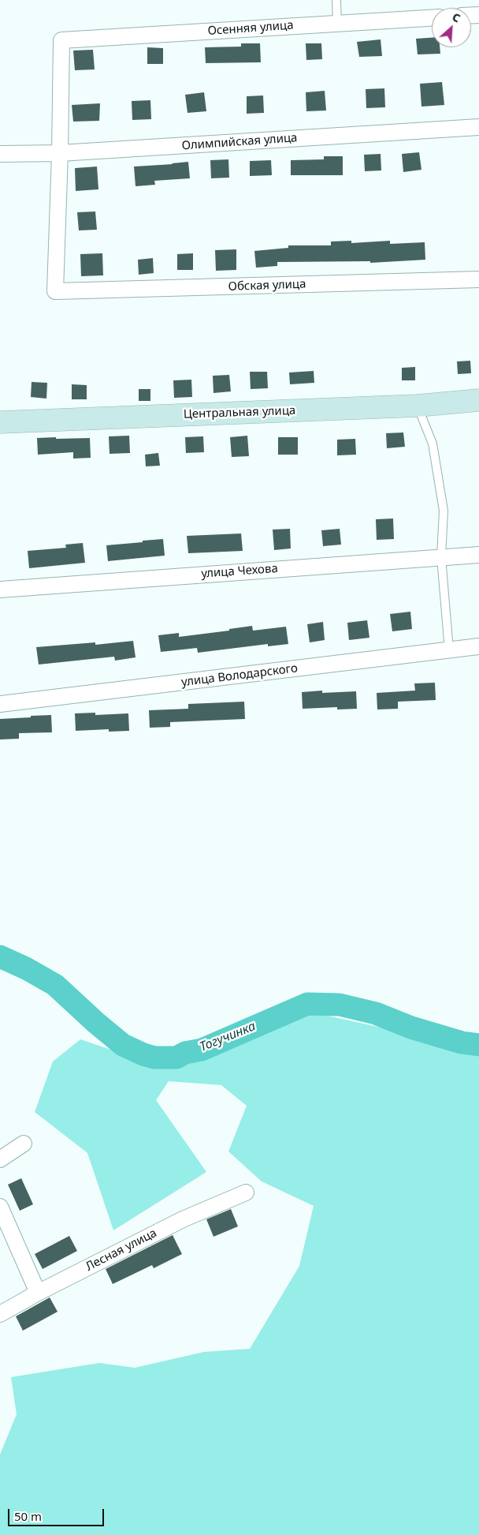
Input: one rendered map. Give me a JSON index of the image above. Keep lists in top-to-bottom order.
{
  "streets": {
    "main road": ["Центральная улица"],
    "street": [
      "Осенняя улица",
      "Олимпийская улица",
      "Обская улица",
      "улица Чехова",
      "улица Володарского",
      "Лесная улица"
    ]
  },
  "crossings": [
    ["Осенняя улица", "Олимпийская улица"],
    ["Осенняя улица", "Обская улица"],
    ["Олимпийская улица", "Обская улица"]
  ],
  "water": ["Тогучинка"],
  "scale_bar": "50 m",
  "north": "top right"
}
